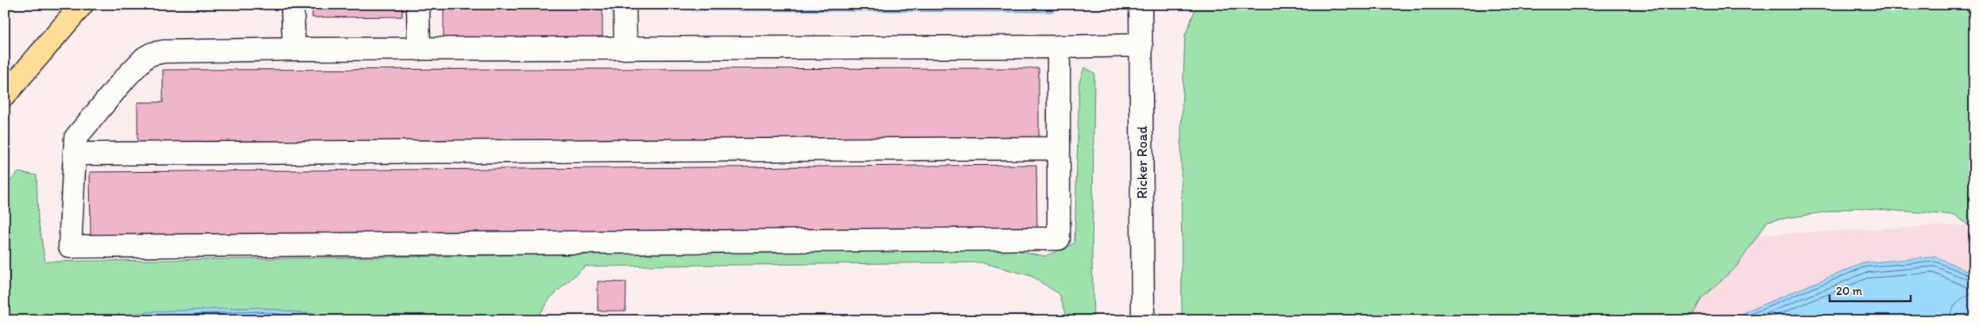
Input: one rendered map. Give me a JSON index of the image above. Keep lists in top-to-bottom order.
{
  "streets": {
    "street": ["Ricker Road"]
  },
  "scale_bar": "20 m"
}
